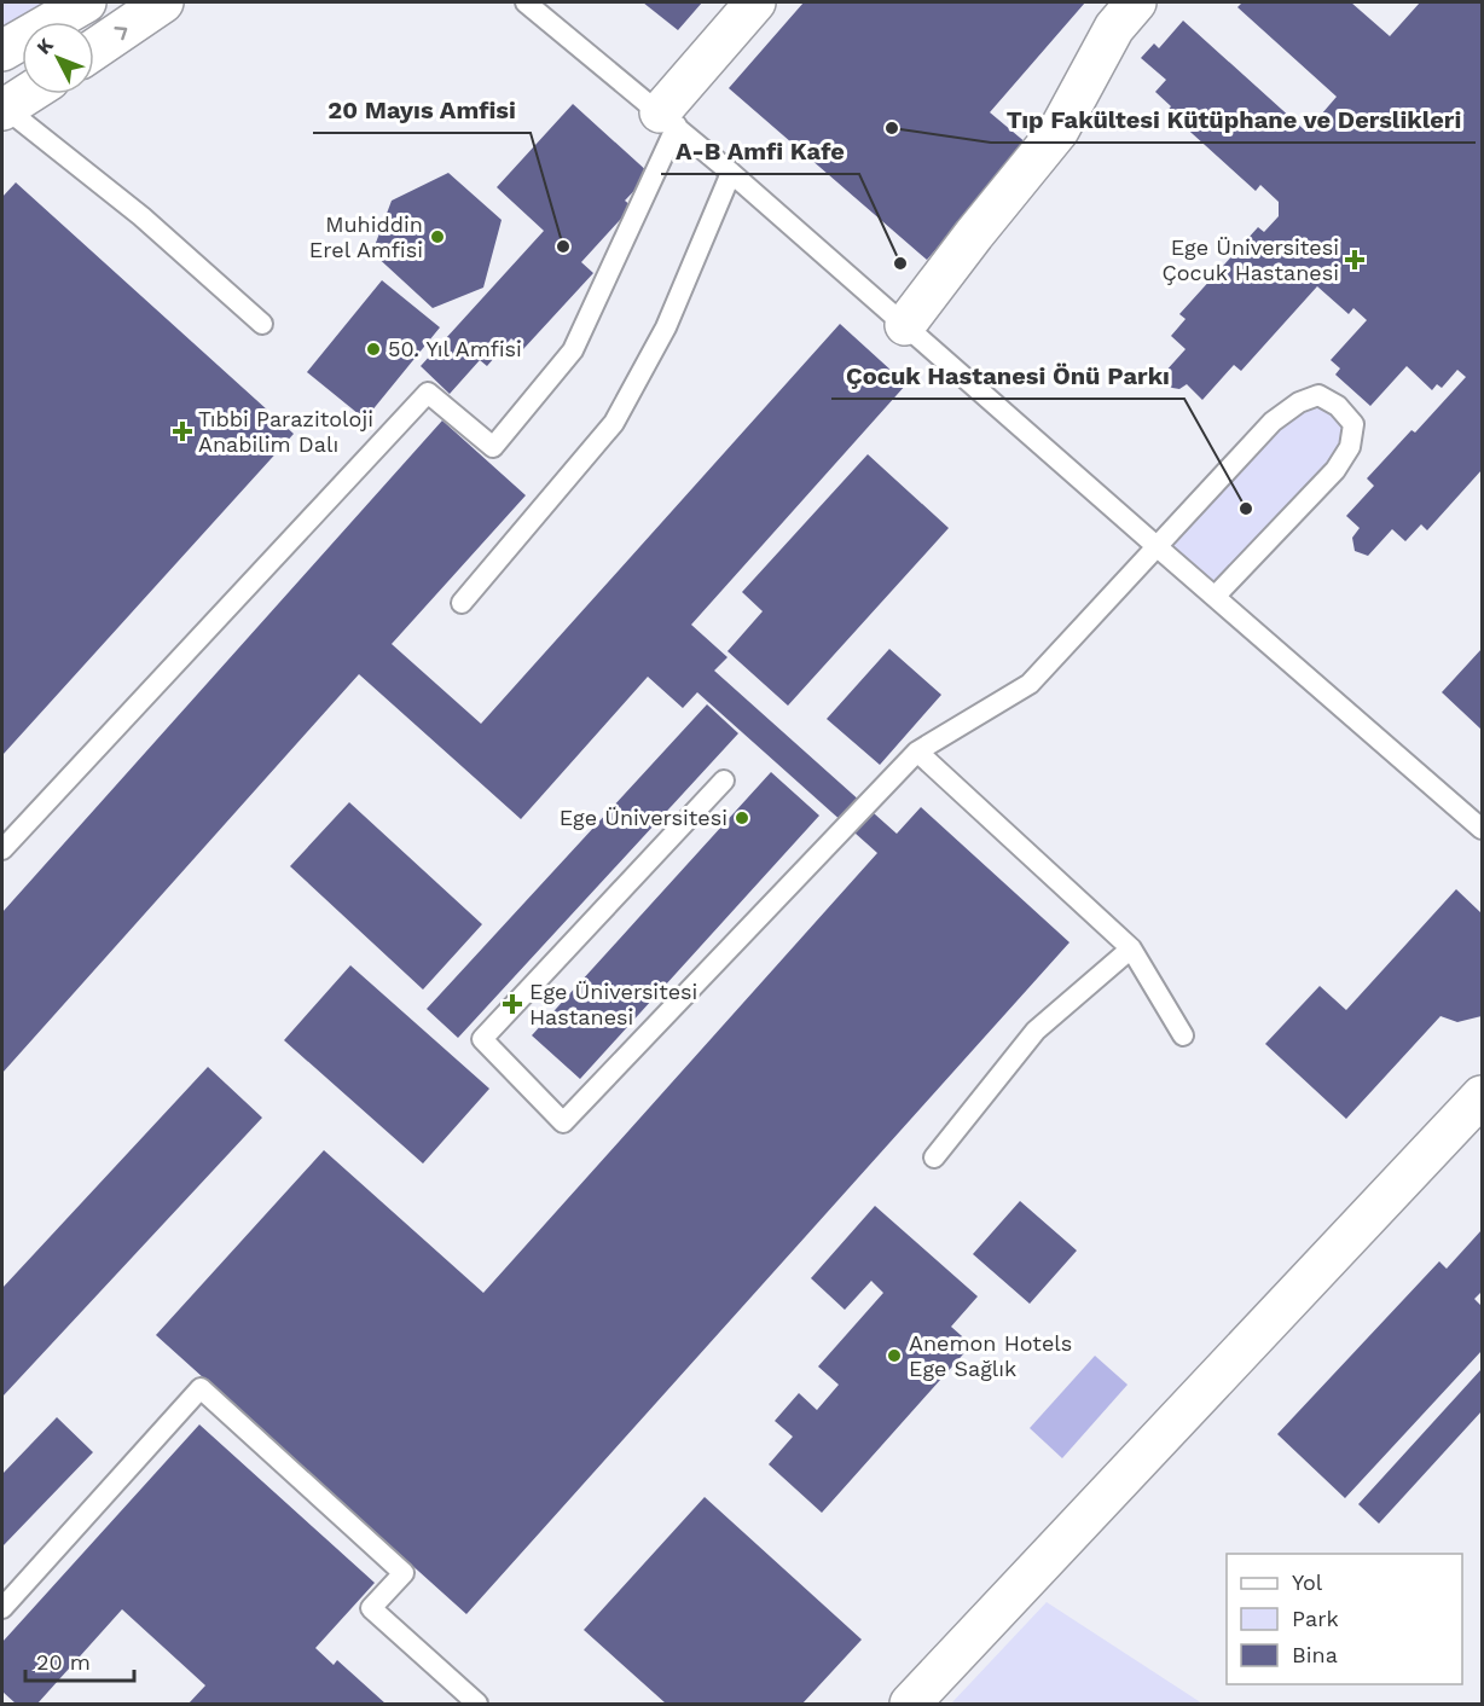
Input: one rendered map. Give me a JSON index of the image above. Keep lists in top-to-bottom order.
{
  "places": {
    "other": [
      "Tıp Fakültesi Kütüphane ve Derslikleri",
      "Muhiddin Erel Amfisi",
      "20 Mayıs Amfisi",
      "A-B Amfi Kafe",
      "50. Yıl Amfisi",
      "Çocuk Hastanesi Önü Parkı",
      "Ege Üniversitesi",
      "Anemon Hotels Ege Sağlık"
    ],
    "health": ["Ege Üniversitesi Çocuk Hastanesi", "Tıbbi Parazitoloji Anabilim Dalı", "Ege Üniversitesi Hastanesi"]
  },
  "legend": ["Yol", "Park", "Bina"],
  "scale_bar": "20 m",
  "north": "top left"
}
